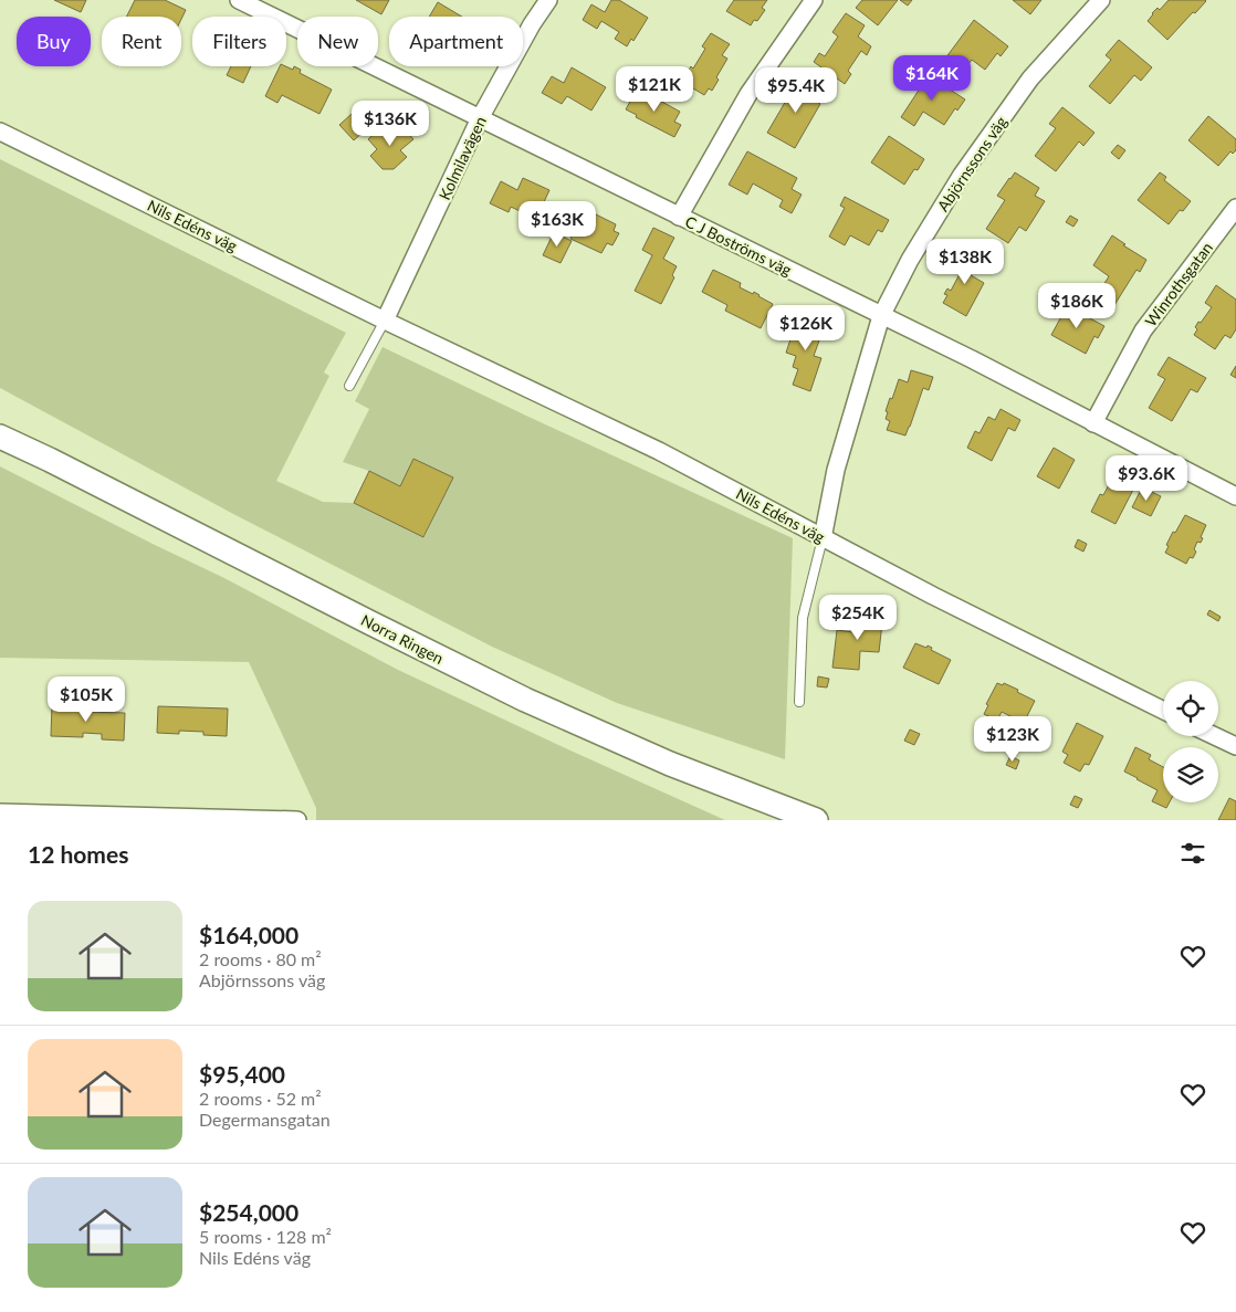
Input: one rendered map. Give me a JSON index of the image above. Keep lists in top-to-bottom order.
{
  "streets": {
    "main road": ["Norra Ringen"],
    "street": [
      "Kolmilavägen",
      "Abjörnssons väg",
      "Nils Edéns väg",
      "C J Boströms väg",
      "Winrothsgatan"
    ]
  },
  "crossings": [
    ["Kolmilavägen", "Nils Edéns väg"],
    ["Kolmilavägen", "C J Boströms väg"],
    ["Abjörnssons väg", "Nils Edéns väg"],
    ["Abjörnssons väg", "C J Boströms väg"],
    ["C J Boströms väg", "Winrothsgatan"]
  ],
  "page": {
    "chip": [
      "Buy",
      "Rent",
      "Filters",
      "New",
      "Apartment"
    ],
    "price": [
      "$164K",
      "$121K",
      "$95.4K",
      "$136K",
      "$163K",
      "$138K",
      "$186K",
      "$126K",
      "$93.6K",
      "$254K",
      "$105K",
      "$123K"
    ],
    "heading": "12 homes",
    "list": [
      {
        "name": "$164,000",
        "note": "2 rooms · 80 m² · Abjörnssons väg"
      },
      {
        "name": "$95,400",
        "note": "2 rooms · 52 m² · Degermansgatan"
      },
      {
        "name": "$254,000",
        "note": "5 rooms · 128 m² · Nils Edéns väg"
      }
    ]
  }
}
